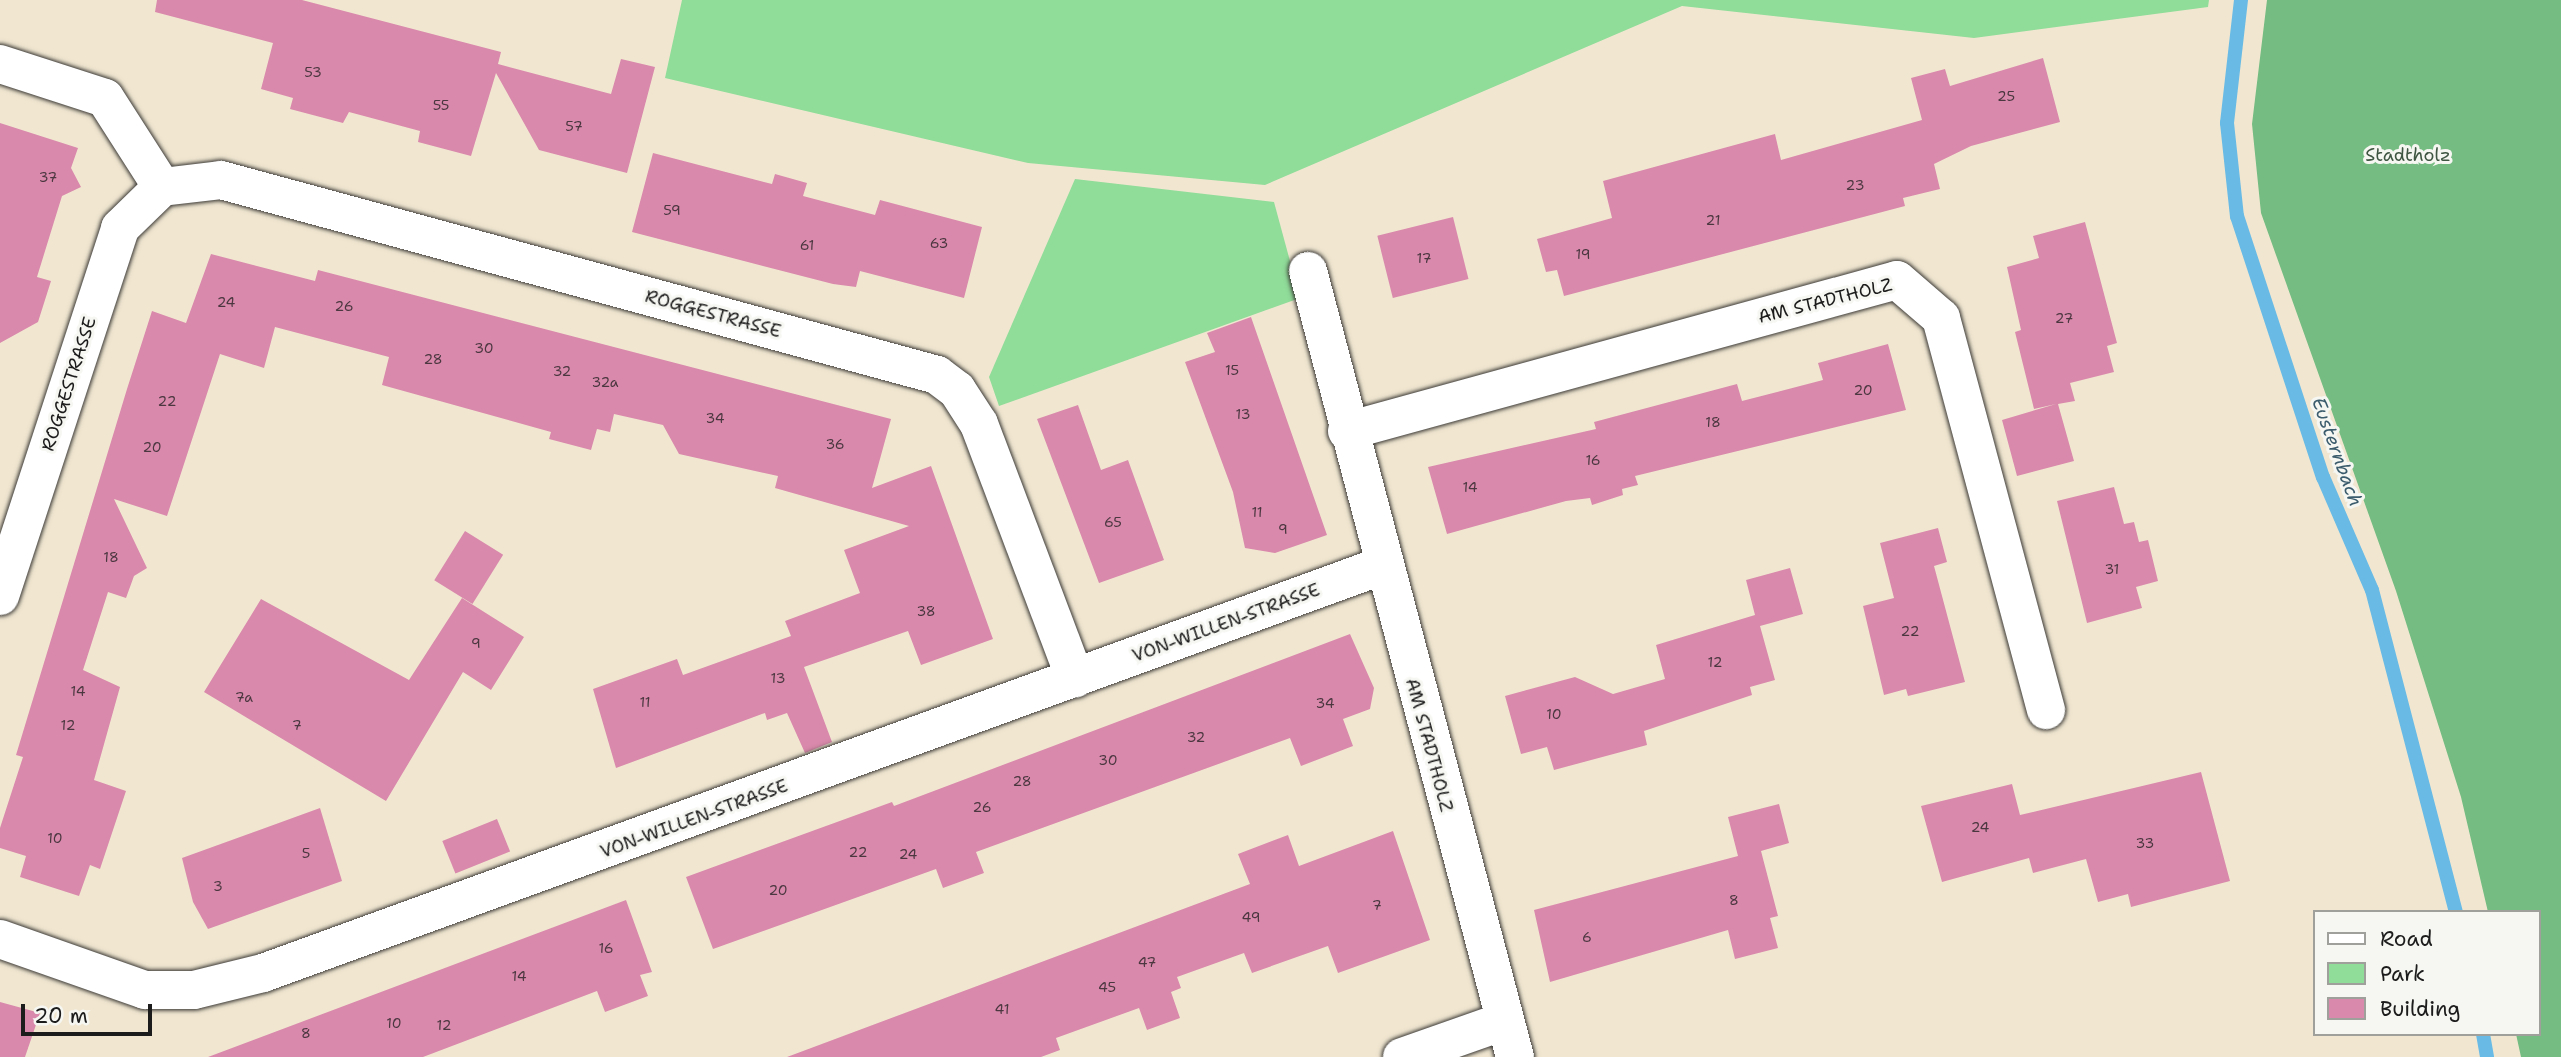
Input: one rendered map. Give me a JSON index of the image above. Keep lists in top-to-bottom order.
{
  "streets": {
    "street": ["AM STADTHOLZ", "ROGGESTRASSE", "VON-WILLEN-STRASSE"]
  },
  "crossings": [
    ["AM STADTHOLZ", "VON-WILLEN-STRASSE"],
    ["ROGGESTRASSE", "VON-WILLEN-STRASSE"]
  ],
  "water": ["Eusternbach"],
  "parks": ["Stadtholz"],
  "house_numbers": [
    "53",
    "25",
    "55",
    "57",
    "37",
    "23",
    "59",
    "21",
    "63",
    "61",
    "19",
    "17",
    "24",
    "26",
    "27",
    "30",
    "28",
    "15",
    "32",
    "32a",
    "20",
    "22",
    "13",
    "34",
    "18",
    "36",
    "20",
    "16",
    "14",
    "11",
    "65",
    "9",
    "18",
    "31",
    "38",
    "22",
    "9",
    "12",
    "13",
    "14",
    "7a",
    "11",
    "34",
    "10",
    "12",
    "7",
    "32",
    "30",
    "28",
    "26",
    "24",
    "10",
    "33",
    "22",
    "5",
    "24",
    "3",
    "20",
    "8",
    "7",
    "49",
    "6",
    "16",
    "47",
    "14",
    "45",
    "41",
    "10",
    "12",
    "8"
  ],
  "legend": ["Road", "Park", "Building"],
  "scale_bar": "20 m"
}
